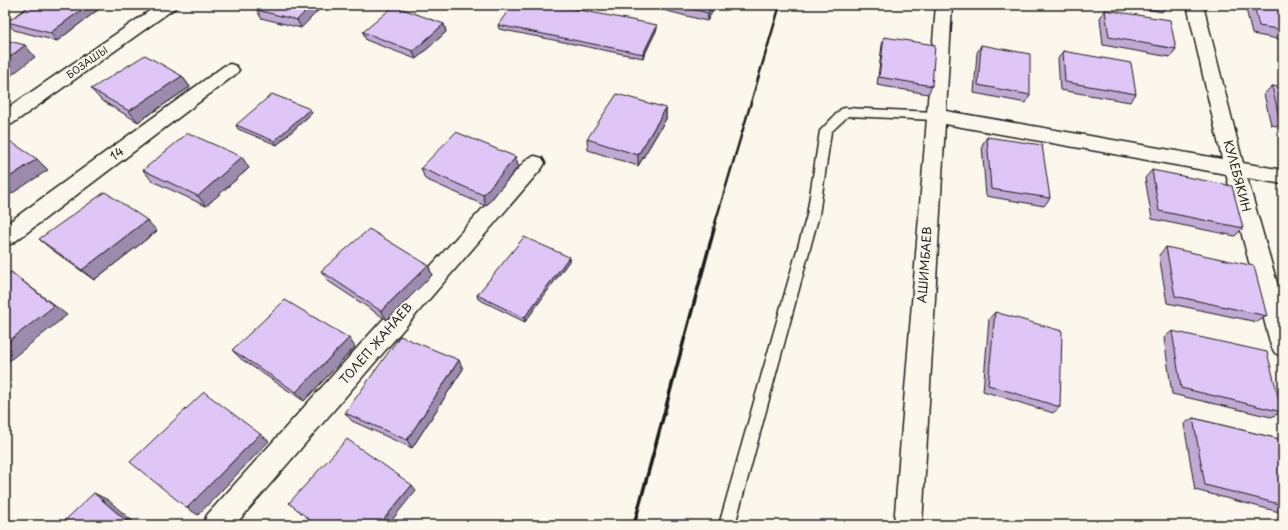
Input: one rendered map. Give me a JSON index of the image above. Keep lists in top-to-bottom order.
{
  "streets": {
    "street": [
      "БОЗАШЫ",
      "14",
      "КУЛЕБЯКИН",
      "АШИМБАЕВ",
      "ТОЛЕП ЖАНАЕВ"
    ]
  }
}
